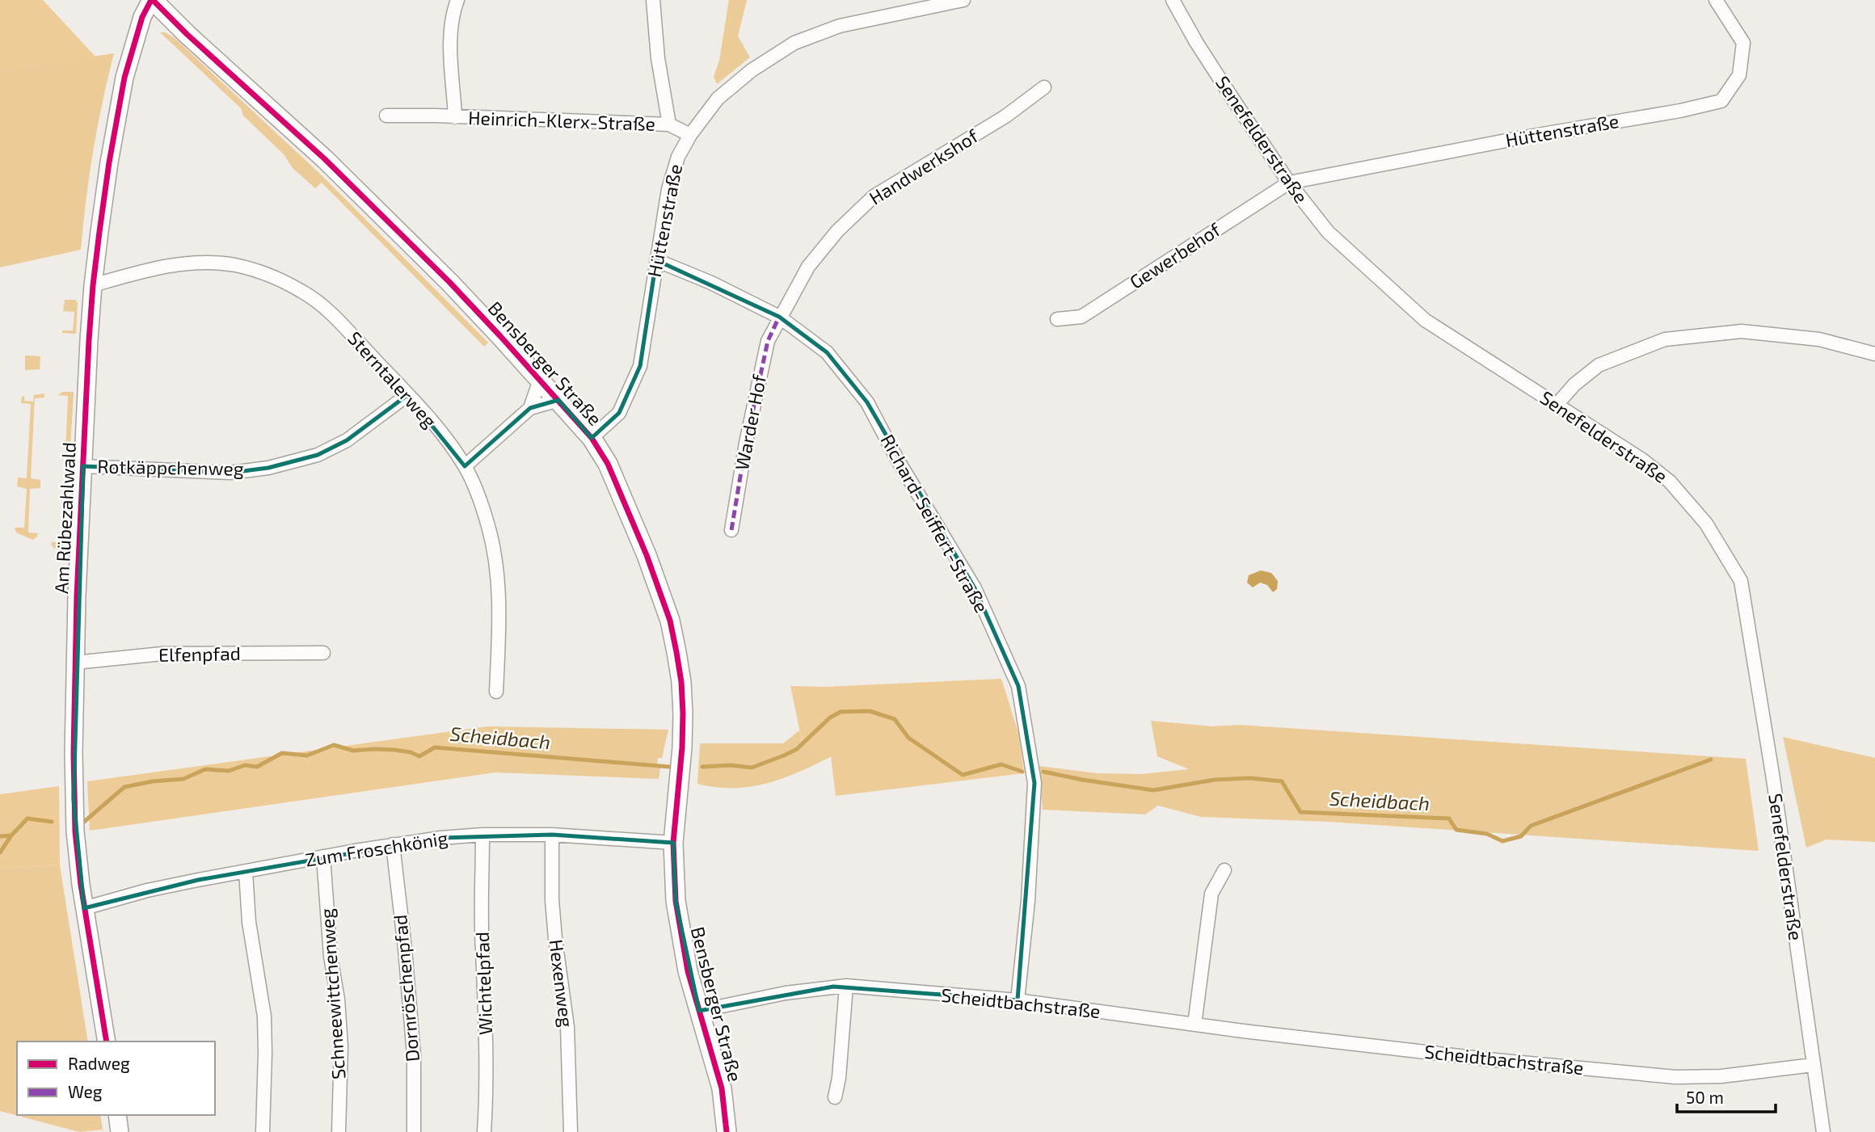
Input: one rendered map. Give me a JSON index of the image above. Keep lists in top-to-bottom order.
{
  "streets": {
    "main road": ["Bensberger Straße"],
    "street": [
      "Heinrich-Klerx-Straße",
      "Hüttenstraße",
      "Senefelderstraße",
      "Handwerkshof",
      "Gewerbehof",
      "Sterntalerweg",
      "Warder Hof",
      "Rotkäppchenweg",
      "Am Rübezahlwald",
      "Richard-Seiffert-Straße",
      "Elfenpfad",
      "Zum Froschkönig",
      "Wichtelpfad",
      "Hexenweg",
      "Dornröschenpfad",
      "Schneewittchenweg",
      "Scheidtbachstraße"
    ]
  },
  "crossings": [
    ["Heinrich-Klerx-Straße", "Hüttenstraße"],
    ["Hüttenstraße", "Senefelderstraße"],
    ["Hüttenstraße", "Gewerbehof"],
    ["Hüttenstraße", "Bensberger Straße"],
    ["Hüttenstraße", "Richard-Seiffert-Straße"],
    ["Senefelderstraße", "Gewerbehof"],
    ["Senefelderstraße", "Scheidtbachstraße"],
    ["Handwerkshof", "Warder Hof"],
    ["Handwerkshof", "Richard-Seiffert-Straße"],
    ["Bensberger Straße", "Am Rübezahlwald"],
    ["Bensberger Straße", "Zum Froschkönig"],
    ["Bensberger Straße", "Scheidtbachstraße"],
    ["Sterntalerweg", "Rotkäppchenweg"],
    ["Sterntalerweg", "Am Rübezahlwald"],
    ["Warder Hof", "Richard-Seiffert-Straße"],
    ["Rotkäppchenweg", "Am Rübezahlwald"],
    ["Am Rübezahlwald", "Elfenpfad"],
    ["Am Rübezahlwald", "Zum Froschkönig"],
    ["Richard-Seiffert-Straße", "Scheidtbachstraße"],
    ["Zum Froschkönig", "Wichtelpfad"],
    ["Zum Froschkönig", "Hexenweg"],
    ["Zum Froschkönig", "Dornröschenpfad"],
    ["Zum Froschkönig", "Schneewittchenweg"]
  ],
  "water": ["Scheidbach"],
  "legend": ["Radweg", "Weg"],
  "scale_bar": "50 m"
}
